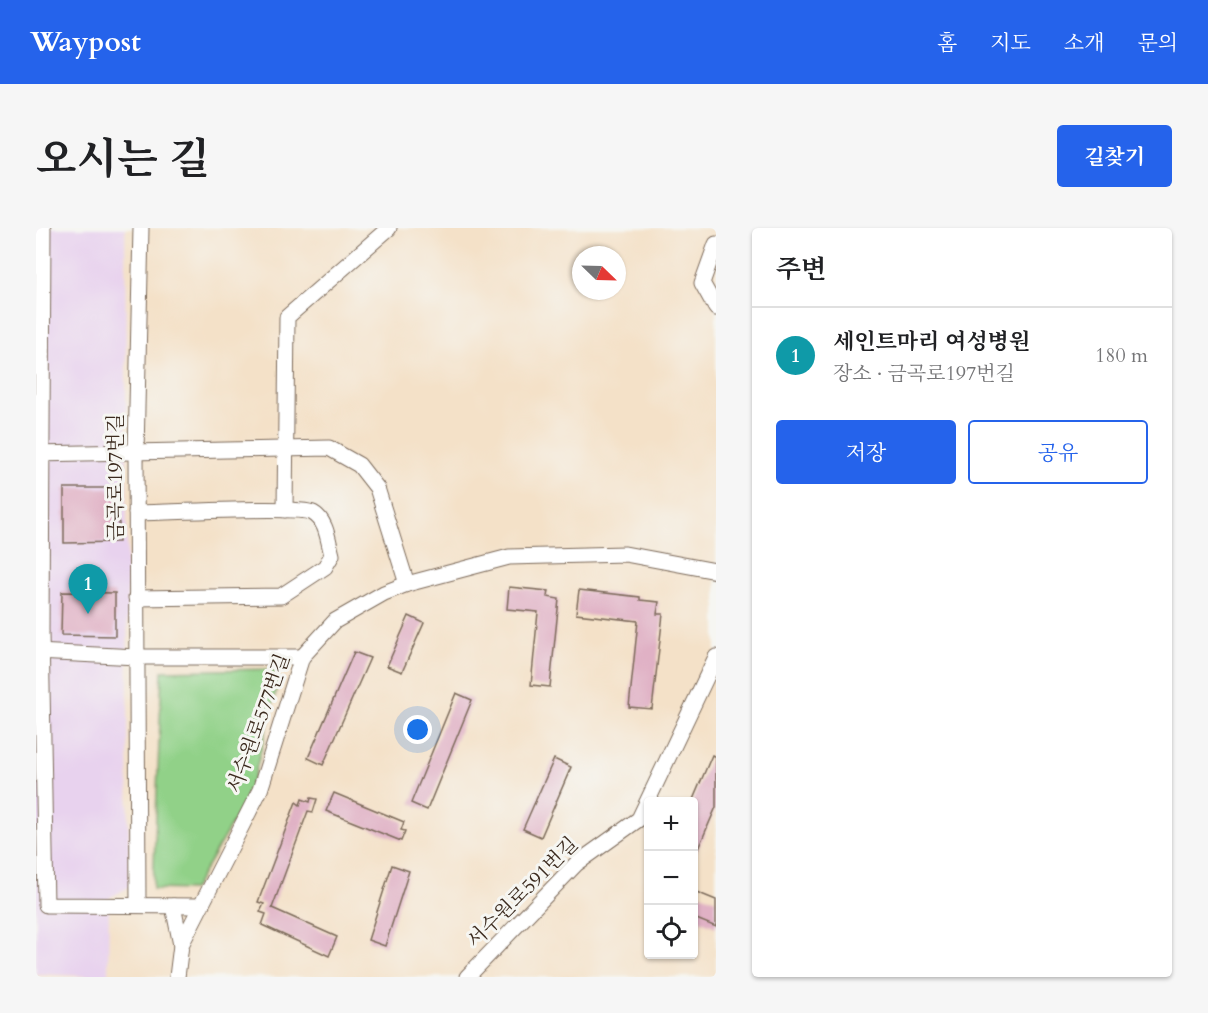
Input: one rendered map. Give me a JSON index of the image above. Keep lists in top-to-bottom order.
{
  "streets": {
    "street": ["금곡로197번길", "서수원로577번길", "서수원로591번길"]
  },
  "north": "bottom right",
  "page": {
    "header": "Waypost",
    "nav": [
      "홈",
      "지도",
      "소개",
      "문의"
    ],
    "title": "오시는 길",
    "buttons": [
      "길찾기",
      ["저장", "공유"]
    ],
    "heading": "주변",
    "list": [
      {
        "mark": "1",
        "name": "세인트마리 여성병원",
        "note": "장소 · 금곡로197번길",
        "value": "180 m"
      }
    ],
    "pins": "1",
    "map_buttons": ["+", "−"]
  }
}
